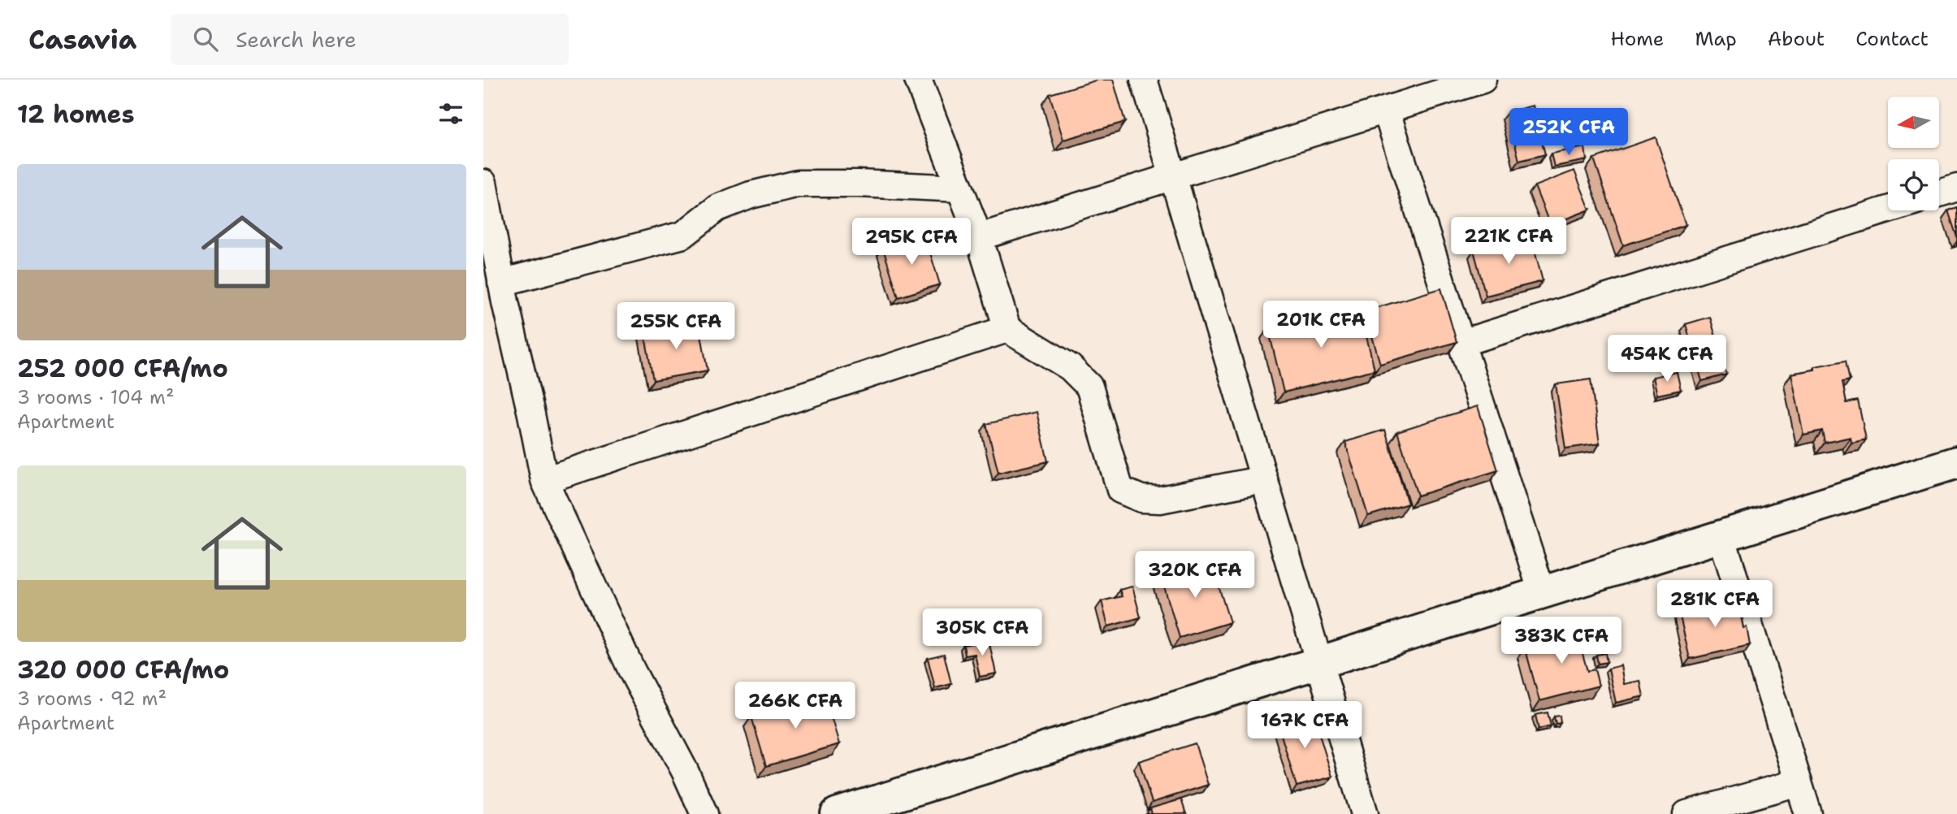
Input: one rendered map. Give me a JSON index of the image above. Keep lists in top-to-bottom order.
{
  "north": "left",
  "page": {
    "header": "Casavia",
    "search": "Search here",
    "nav": [
      "Home",
      "Map",
      "About",
      "Contact"
    ],
    "heading": "12 homes",
    "price": [
      "252K CFA",
      "221K CFA",
      "295K CFA",
      "201K CFA",
      "255K CFA",
      "454K CFA",
      "320K CFA",
      "281K CFA",
      "305K CFA",
      "383K CFA",
      "266K CFA",
      "167K CFA"
    ],
    "list": [
      {
        "name": "252 000 CFA/mo",
        "note": "3 rooms · 104 m² · Apartment"
      },
      {
        "name": "320 000 CFA/mo",
        "note": "3 rooms · 92 m² · Apartment"
      }
    ]
  }
}
